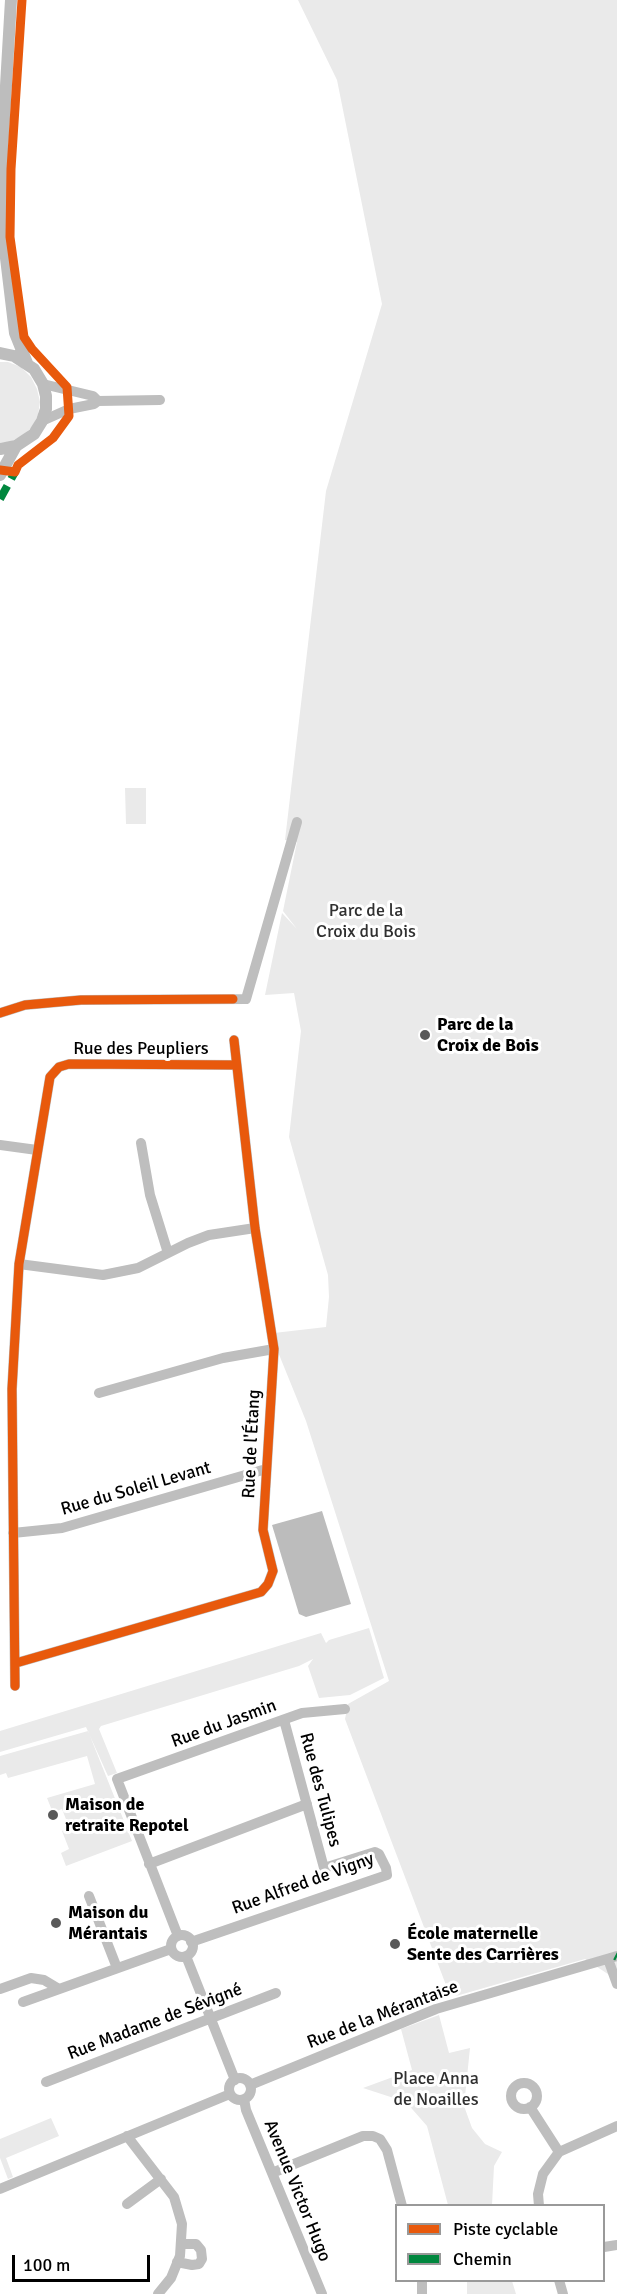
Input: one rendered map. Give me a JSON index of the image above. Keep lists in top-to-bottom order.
{
  "streets": {
    "street": [
      "Rue des Peupliers",
      "Rue de l'Étang",
      "Rue du Soleil Levant",
      "Rue du Jasmin",
      "Rue des Tulipes",
      "Rue Alfred de Vigny",
      "Rue de la Mérantaise",
      "Rue Madame de Sévigné",
      "Avenue Victor Hugo"
    ]
  },
  "crossings": [
    ["Rue des Peupliers", "Rue de l'Étang"],
    ["Rue des Peupliers", "Rue du Soleil Levant"],
    ["Rue de l'Étang", "Rue du Soleil Levant"],
    ["Rue du Jasmin", "Rue des Tulipes"],
    ["Rue des Tulipes", "Rue Alfred de Vigny"],
    ["Rue de la Mérantaise", "Avenue Victor Hugo"]
  ],
  "parks": ["Parc de la Croix du Bois", "Place Anna de Noailles"],
  "places": [
    "Parc de la Croix de Bois",
    "Maison de retraite Repotel",
    "Maison du Mérantais",
    "École maternelle Sente des Carrières"
  ],
  "legend": ["Piste cyclable", "Chemin"],
  "scale_bar": "100 m"
}
